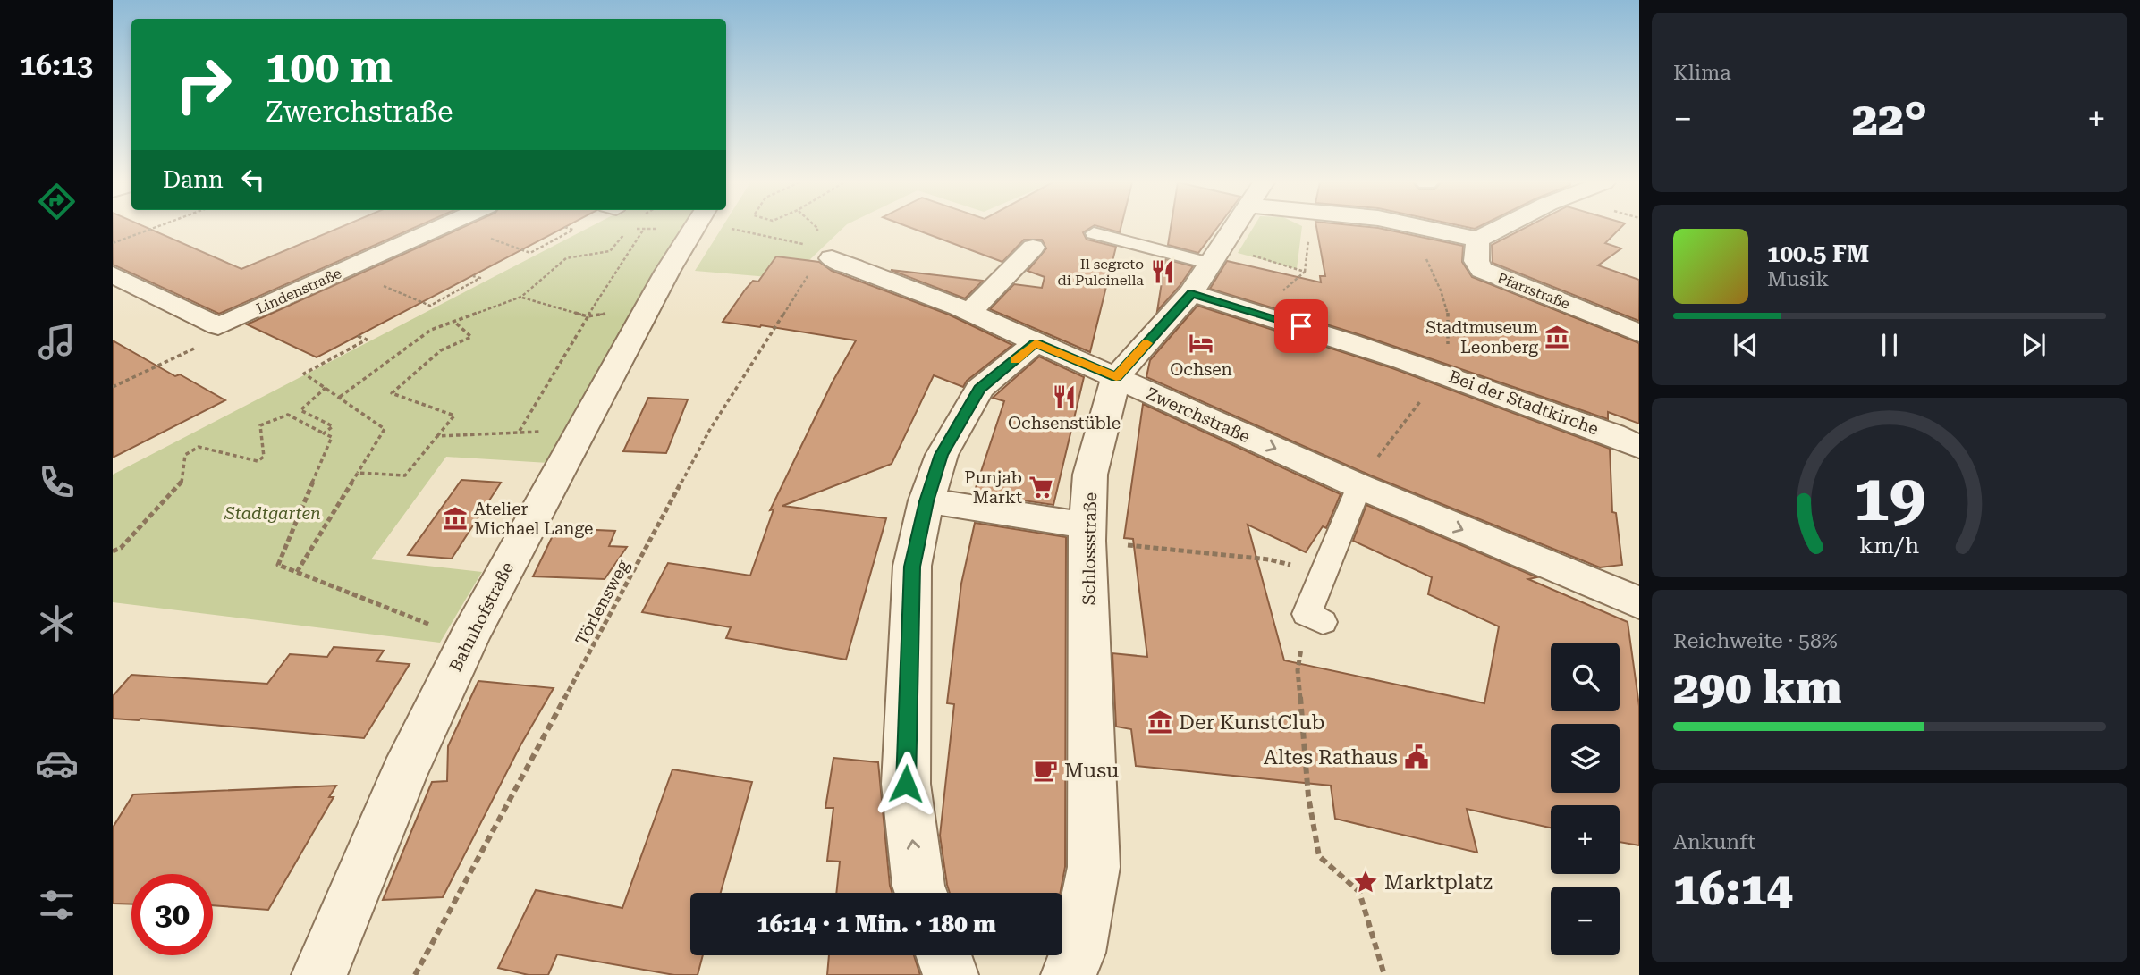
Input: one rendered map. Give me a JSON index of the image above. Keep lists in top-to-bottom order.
{
  "streets": {
    "street": [
      "Lindenstraße",
      "Pfarrstraße",
      "Bei der Stadtkirche",
      "Zwerchstraße",
      "Schlossstraße",
      "Bahnhofstraße"
    ],
    "path": ["Törlensweg"]
  },
  "crossings": [
    ["Bei der Stadtkirche", "Schlossstraße"],
    ["Zwerchstraße", "Schlossstraße"],
    ["Zwerchstraße", "Törlensweg"]
  ],
  "one_way": ["Zwerchstraße"],
  "parks": ["Stadtgarten"],
  "places": {
    "restaurant": ["Il segreto di Pulcinella", "Ochsenstüble"],
    "museum": ["Stadtmuseum Leonberg", "Atelier Michael Lange", "Der KunstClub"],
    "hotel": ["Ochsen"],
    "supermarket": ["Punjab Markt"],
    "public building": ["Altes Rathaus"],
    "cafe": ["Musu"],
    "place": ["Marktplatz"]
  },
  "page": {
    "tabs": "16:13",
    "tile": [
      "Klima",
      ["Reichweite · 58%", "290 km"],
      ["Ankunft", "16:14"]
    ],
    "turn": ["100 m", "Zwerchstraße"],
    "heat": ["−", "22°", "+"],
    "then": "Dann",
    "song": ["100.5 FM", "Musik"],
    "map_buttons": ["+", "−"],
    "limit": "30",
    "trip": "16:14 · 1 Min. · 180 m",
    "gauge": ["19", "km/h"]
  }
}
